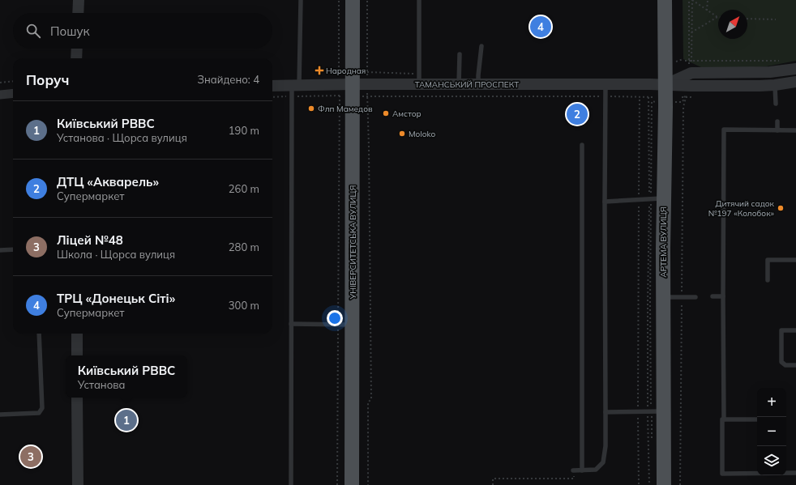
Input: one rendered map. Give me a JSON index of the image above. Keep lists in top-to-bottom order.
{
  "streets": {
    "main road": ["УНІВЕРСИТЕТСЬКА ВУЛИЦЯ", "АРТЕМА ВУЛИЦЯ"],
    "street": ["ТАМАНСЬКИЙ ПРОСПЕКТ"]
  },
  "crossings": [
    ["ТАМАНСЬКИЙ ПРОСПЕКТ", "УНІВЕРСИТЕТСЬКА ВУЛИЦЯ"],
    ["ТАМАНСЬКИЙ ПРОСПЕКТ", "АРТЕМА ВУЛИЦЯ"]
  ],
  "places": {
    "health": ["Народная"],
    "other": [
      "Флп Мамедов",
      "Амстор",
      "Moloko",
      "Дитячий садок №197 «Колобок»"
    ]
  },
  "north": "top right",
  "page": {
    "search": "Пошук",
    "pins": [
      "4",
      "2",
      "1",
      "3"
    ],
    "heading": ["Поруч", "Знайдено: 4"],
    "list": [
      {
        "mark": "1",
        "name": "Київський РВВС",
        "note": "Установа · Щорса вулиця",
        "value": "190 m"
      },
      {
        "mark": "2",
        "name": "ДТЦ «Акварель»",
        "note": "Супермаркет",
        "value": "260 m"
      },
      {
        "mark": "3",
        "name": "Ліцей №48",
        "note": "Школа · Щорса вулиця",
        "value": "280 m"
      },
      {
        "mark": "4",
        "name": "ТРЦ «Донецьк Сіті»",
        "note": "Супермаркет",
        "value": "300 m"
      }
    ],
    "popup": ["Київський РВВС", "Установа"],
    "map_buttons": ["+", "−"]
  }
}
